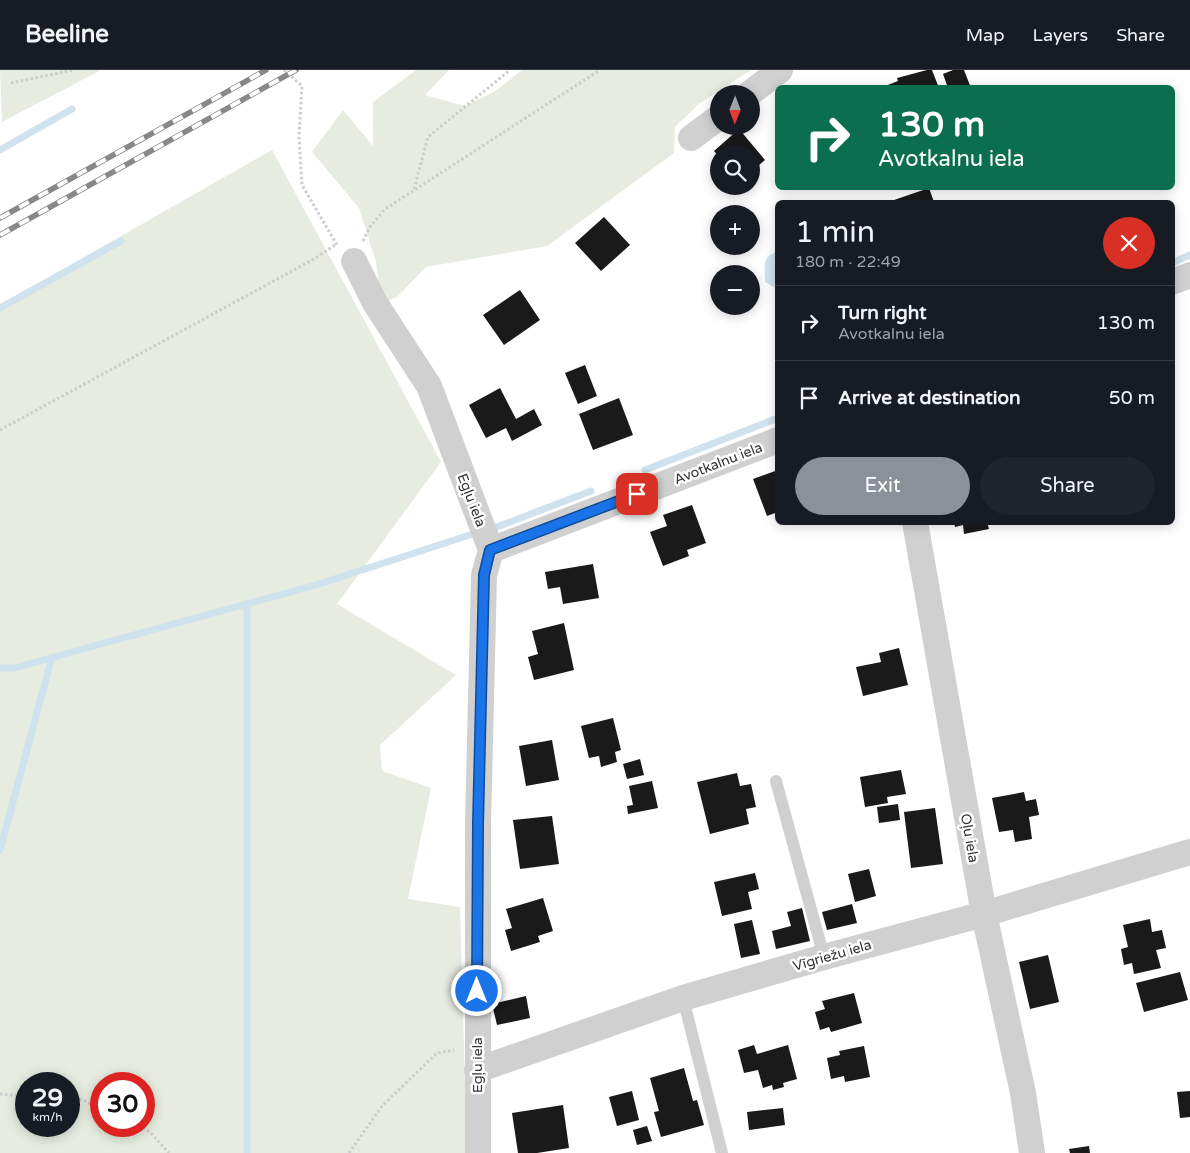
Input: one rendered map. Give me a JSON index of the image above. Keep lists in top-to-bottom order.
{
  "streets": {
    "street": [
      "Avotkalnu iela",
      "Egļu iela",
      "Oļu iela",
      "Vīgriežu iela"
    ]
  },
  "crossings": [
    ["Avotkalnu iela", "Egļu iela"],
    ["Egļu iela", "Vīgriežu iela"],
    ["Oļu iela", "Vīgriežu iela"]
  ],
  "north": "bottom",
  "page": {
    "header": "Beeline",
    "nav": ["Map", "Layers", "Share"],
    "map_buttons": ["+", "−"],
    "turn": ["130 m", "Avotkalnu iela"],
    "heading": ["1 min", "180 m · 22:49"],
    "list": [
      {
        "name": "Turn right",
        "note": "Avotkalnu iela",
        "value": "130 m"
      },
      {
        "name": "Arrive at destination",
        "value": "50 m"
      }
    ],
    "buttons": ["Exit", "Share"],
    "speed": "29 km/h",
    "limit": "30"
  }
}
